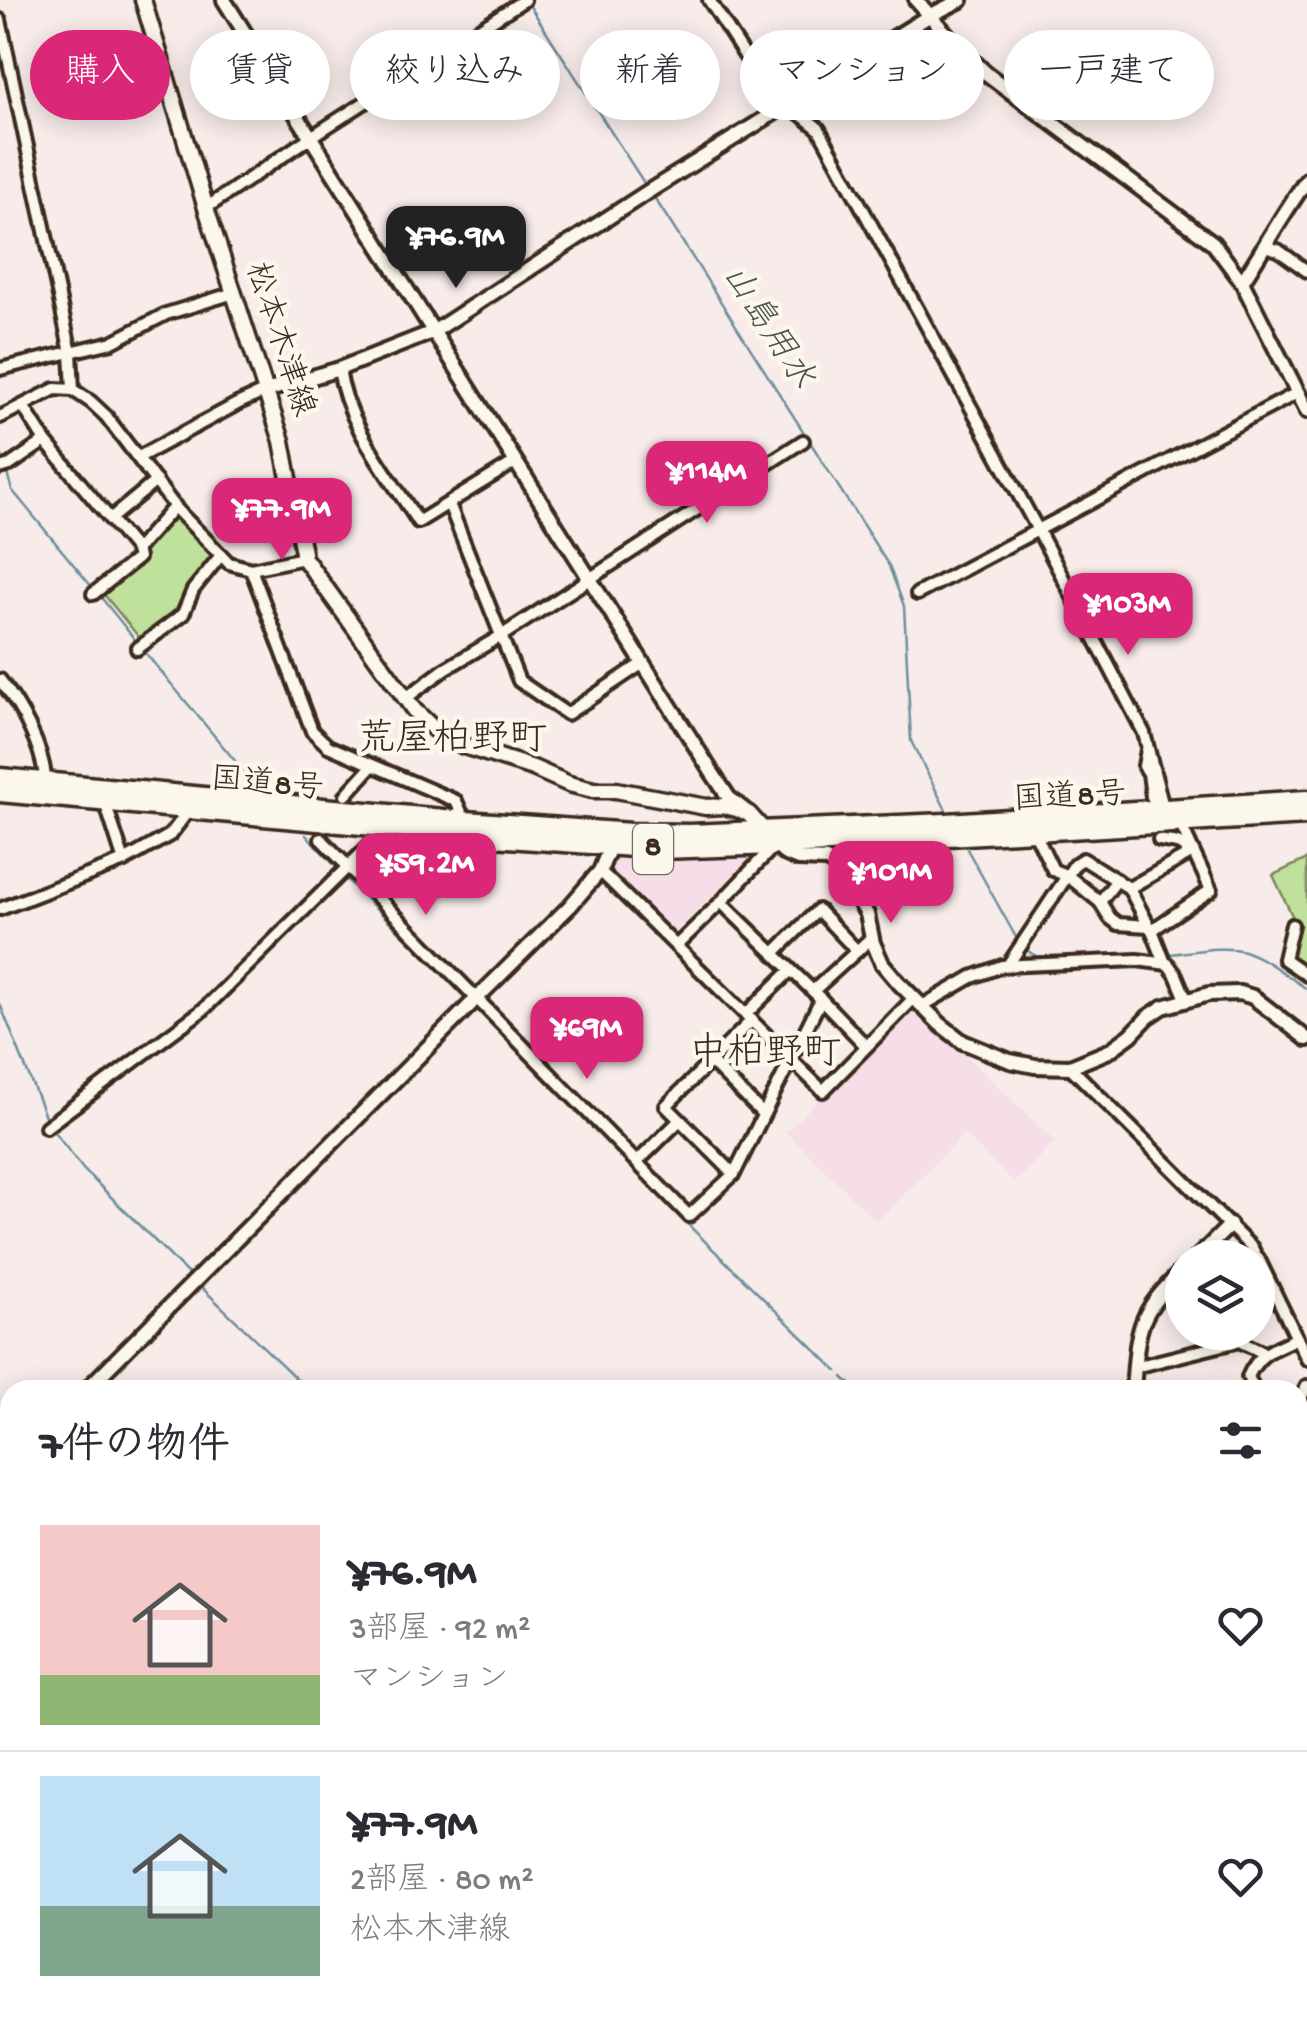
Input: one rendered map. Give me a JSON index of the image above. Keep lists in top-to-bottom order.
{
  "streets": {
    "highway": ["国道8号", "8"],
    "main road": ["松本木津線"]
  },
  "districts": ["荒屋柏野町", "中柏野町"],
  "water": ["山島用水"],
  "page": {
    "chip": [
      "購入",
      "賃貸",
      "絞り込み",
      "新着",
      "マンション",
      "一戸建て"
    ],
    "price": [
      "¥76.9M",
      "¥114M",
      "¥77.9M",
      "¥103M",
      "¥59.2M",
      "¥101M",
      "¥69M"
    ],
    "heading": "7件の物件",
    "list": [
      {
        "name": "¥76.9M",
        "note": "3部屋 · 92 m² · マンション"
      },
      {
        "name": "¥77.9M",
        "note": "2部屋 · 80 m² · 松本木津線"
      }
    ]
  }
}
